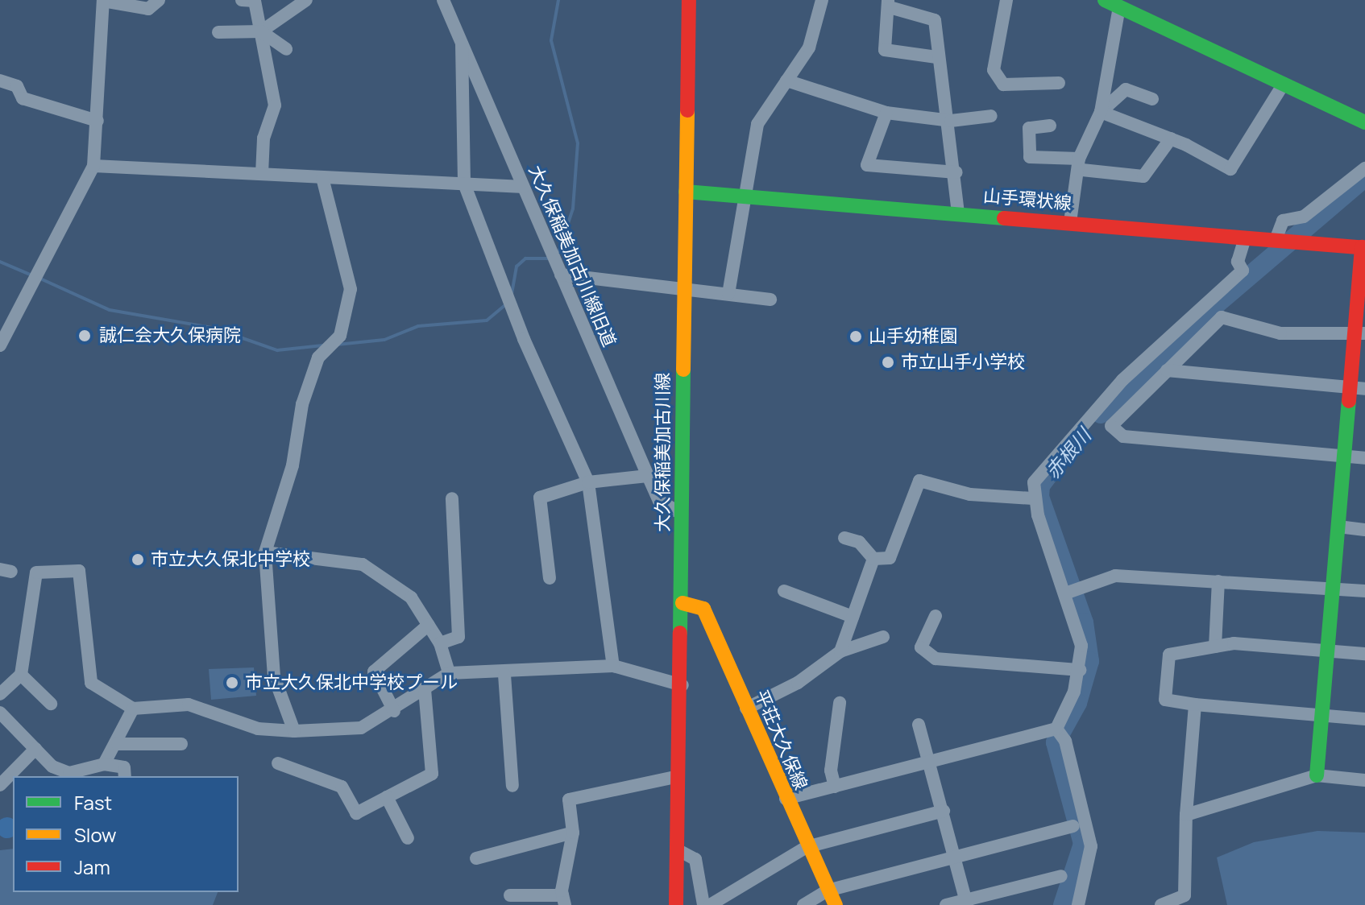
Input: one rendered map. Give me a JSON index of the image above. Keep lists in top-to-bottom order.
{
  "streets": {
    "street": [
      "山手環状線",
      "大久保稲美加古川線旧道",
      "大久保稲美加古川線",
      "平荘大久保線"
    ]
  },
  "crossings": [
    ["山手環状線", "大久保稲美加古川線"],
    ["大久保稲美加古川線旧道", "大久保稲美加古川線"],
    ["大久保稲美加古川線", "平荘大久保線"]
  ],
  "water": ["赤根川"],
  "places": [
    "誠仁会大久保病院",
    "山手幼稚園",
    "市立山手小学校",
    "市立大久保北中学校",
    "市立大久保北中学校プール"
  ],
  "legend": ["Fast", "Slow", "Jam"]
}
